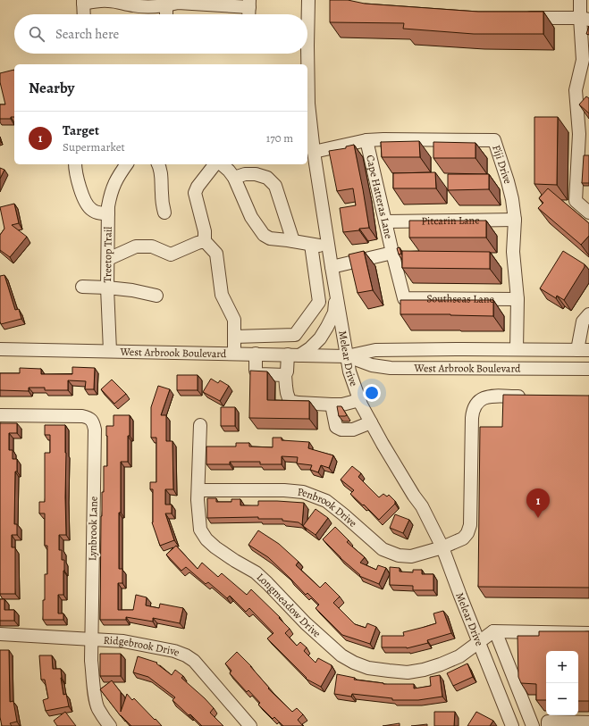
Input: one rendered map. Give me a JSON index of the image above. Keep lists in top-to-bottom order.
{
  "streets": {
    "street": [
      "Fiji Drive",
      "Cape Hatteras Lane",
      "Pitcarin Lane",
      "Treetop Trail",
      "Southseas Lane",
      "West Arbrook Boulevard",
      "Melear Drive",
      "Penbrook Drive",
      "Lynbrook Lane",
      "Longmeadow Drive",
      "Ridgebrook Drive"
    ]
  },
  "crossings": [
    ["Fiji Drive", "Cape Hatteras Lane"],
    ["Fiji Drive", "Pitcarin Lane"],
    ["Fiji Drive", "Southseas Lane"],
    ["Fiji Drive", "West Arbrook Boulevard"],
    ["Fiji Drive", "Melear Drive"],
    ["Cape Hatteras Lane", "Pitcarin Lane"],
    ["Cape Hatteras Lane", "Southseas Lane"],
    ["Cape Hatteras Lane", "Melear Drive"],
    ["Treetop Trail", "West Arbrook Boulevard"],
    ["West Arbrook Boulevard", "Melear Drive"],
    ["Melear Drive", "Penbrook Drive"],
    ["Melear Drive", "Longmeadow Drive"],
    ["Penbrook Drive", "Longmeadow Drive"],
    ["Lynbrook Lane", "Ridgebrook Drive"]
  ],
  "page": {
    "search": "Search here",
    "heading": "Nearby",
    "list": [
      {
        "mark": "1",
        "name": "Target",
        "note": "Supermarket",
        "value": "170 m"
      }
    ],
    "pins": "1",
    "map_buttons": ["+", "−"]
  }
}
